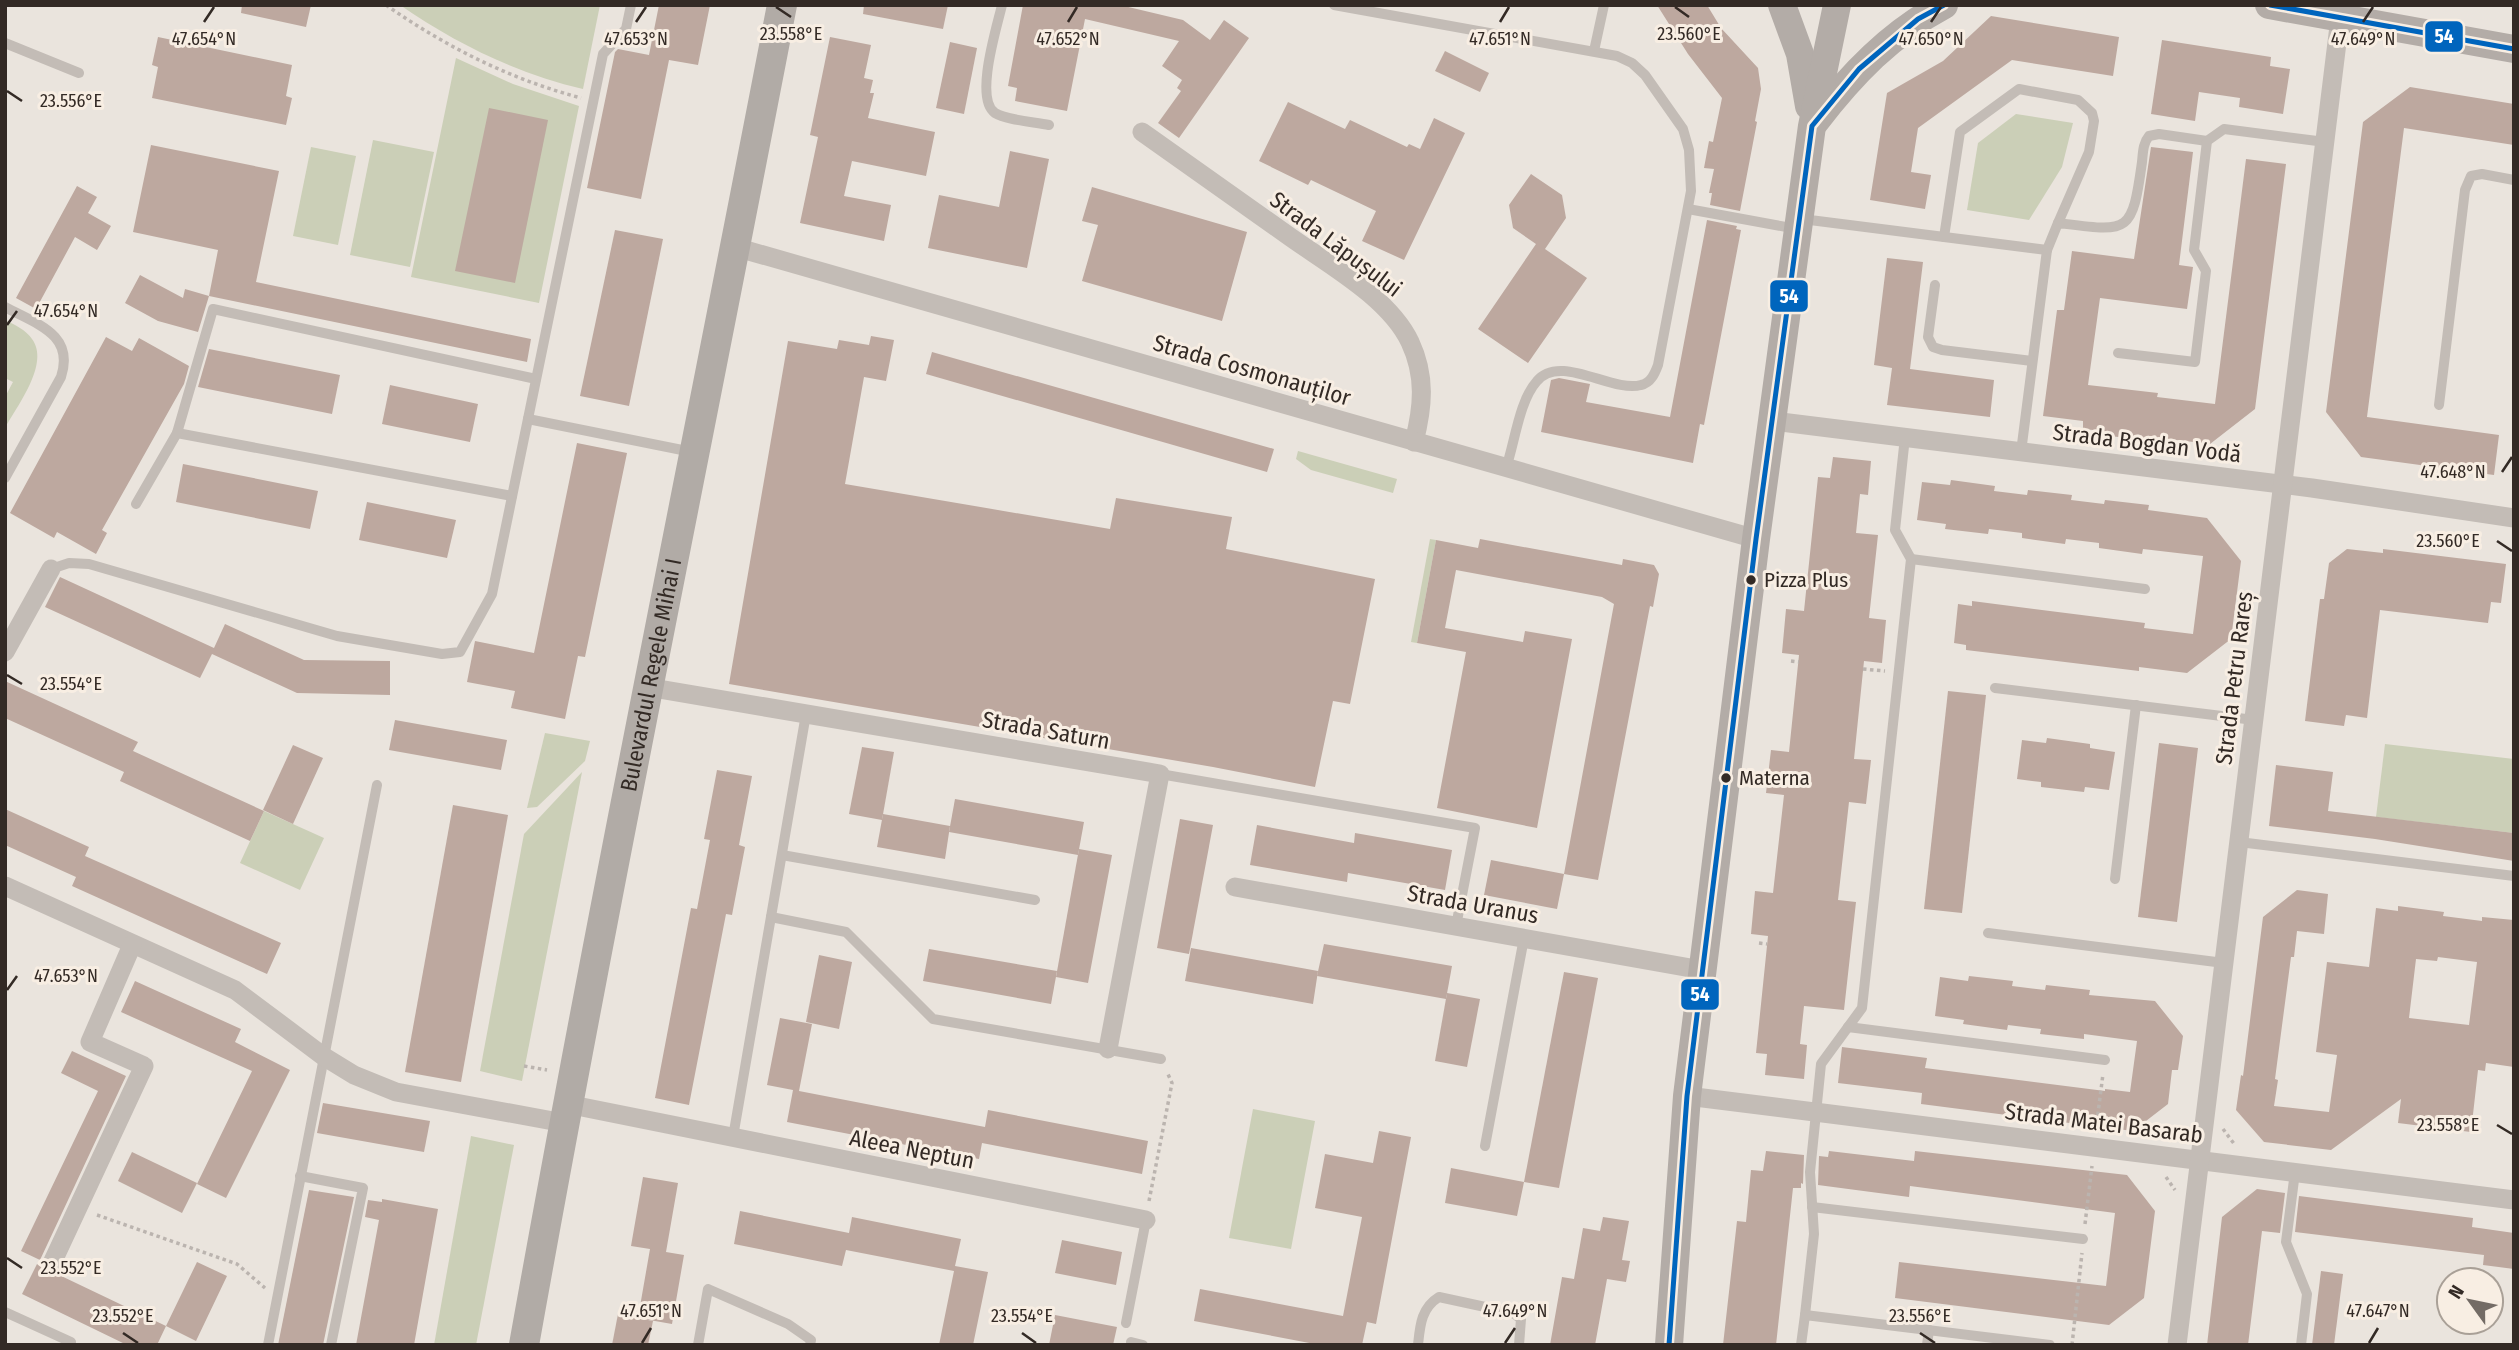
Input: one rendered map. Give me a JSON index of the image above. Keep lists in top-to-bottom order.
{
  "streets": {
    "main road": ["Bulevardul Regele Mihai I"],
    "street": [
      "Strada Lăpușului",
      "Strada Cosmonauților",
      "Strada Bogdan Vodă",
      "Strada Petru Rareș",
      "Strada Saturn",
      "Strada Uranus",
      "Strada Matei Basarab",
      "Aleea Neptun"
    ]
  },
  "crossings": [
    ["Strada Lăpușului", "Strada Cosmonauților"],
    ["Strada Cosmonauților", "Bulevardul Regele Mihai I"],
    ["Strada Bogdan Vodă", "Strada Petru Rareș"],
    ["Bulevardul Regele Mihai I", "Strada Saturn"],
    ["Bulevardul Regele Mihai I", "Aleea Neptun"],
    ["Strada Petru Rareș", "Strada Matei Basarab"]
  ],
  "places": ["Pizza Plus", "Materna"],
  "lines": ["transit line 54"],
  "north": "top left",
  "coordinates": [
    "23.558°E",
    "23.560°E",
    "47.654°N",
    "47.653°N",
    "47.652°N",
    "47.651°N",
    "47.650°N",
    "47.649°N",
    "23.556°E",
    "47.648°N",
    "23.554°E",
    "23.552°E",
    "47.647°N"
  ]
}
